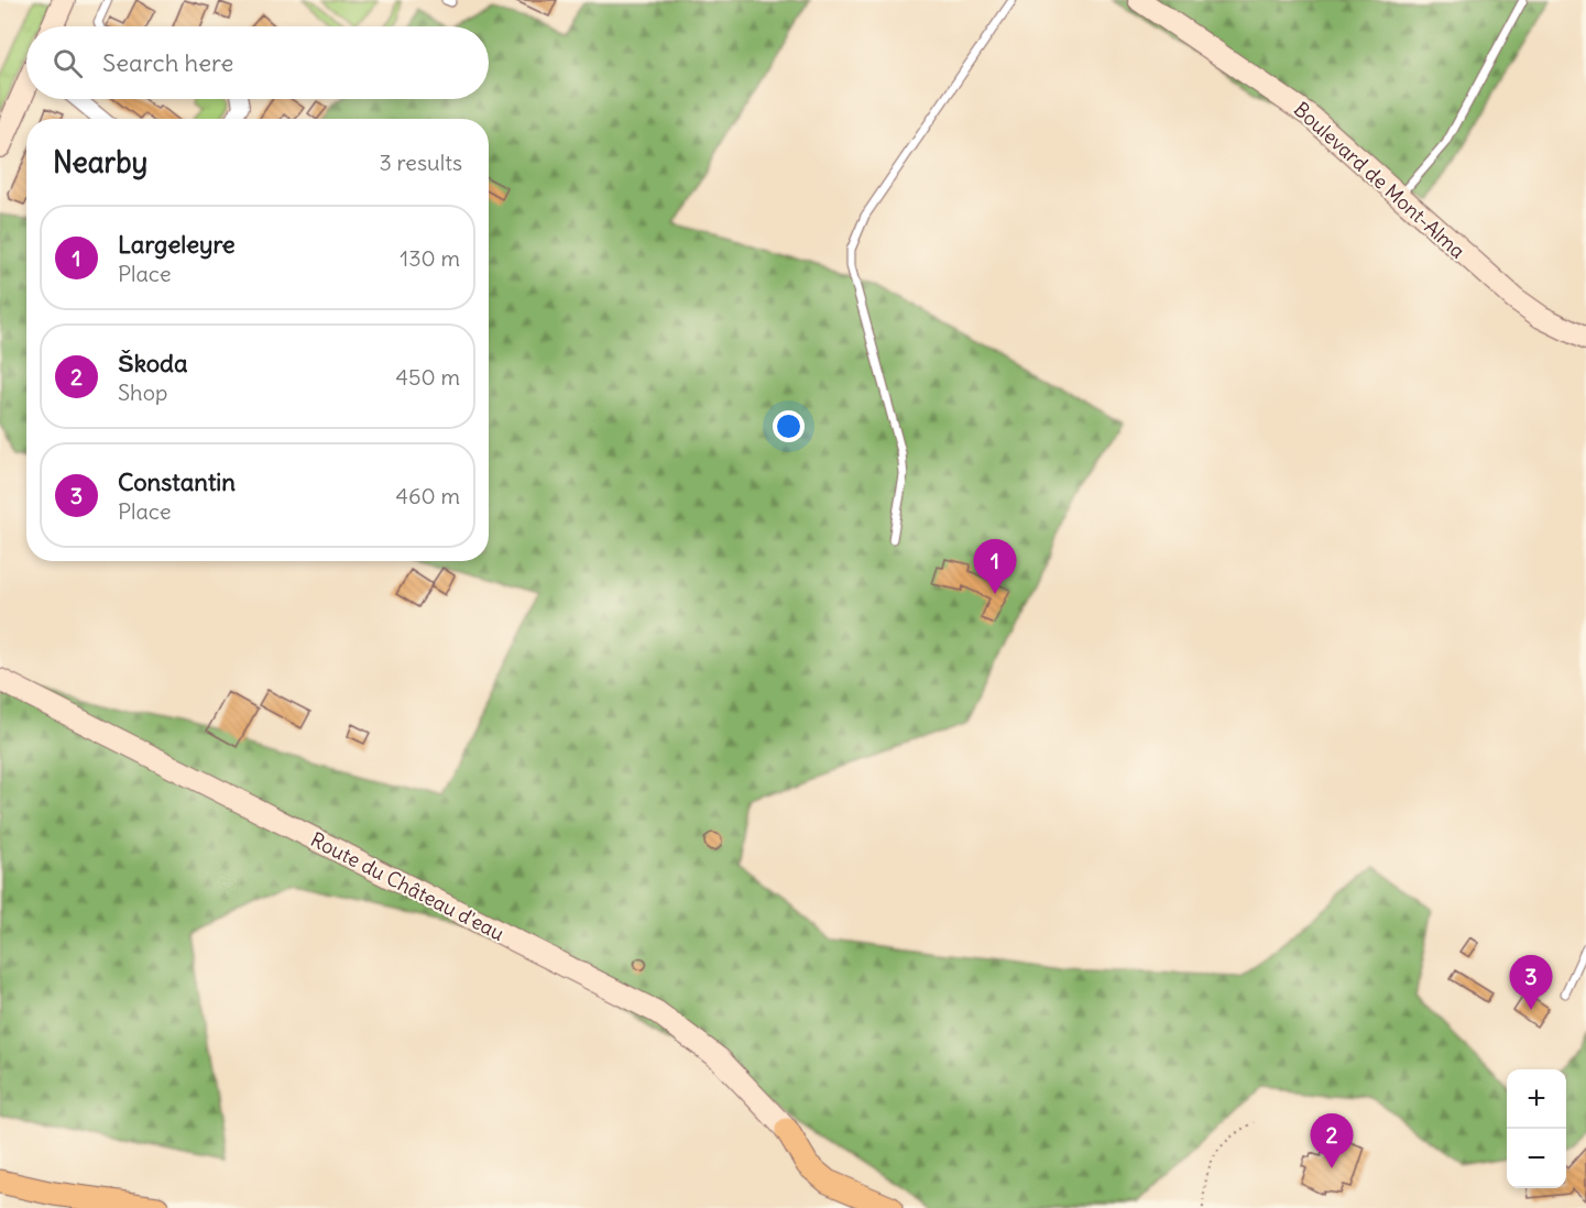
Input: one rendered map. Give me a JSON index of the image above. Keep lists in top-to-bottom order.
{
  "streets": {
    "main road": ["Boulevard de Mont-Alma", "Route du Château d'eau"]
  },
  "page": {
    "search": "Search here",
    "heading": ["Nearby", "3 results"],
    "list": [
      {
        "mark": "1",
        "name": "Largeleyre",
        "note": "Place",
        "value": "130 m"
      },
      {
        "mark": "2",
        "name": "Škoda",
        "note": "Shop",
        "value": "450 m"
      },
      {
        "mark": "3",
        "name": "Constantin",
        "note": "Place",
        "value": "460 m"
      }
    ],
    "pins": ["1", "3", "2"],
    "map_buttons": ["+", "−"]
  }
}
